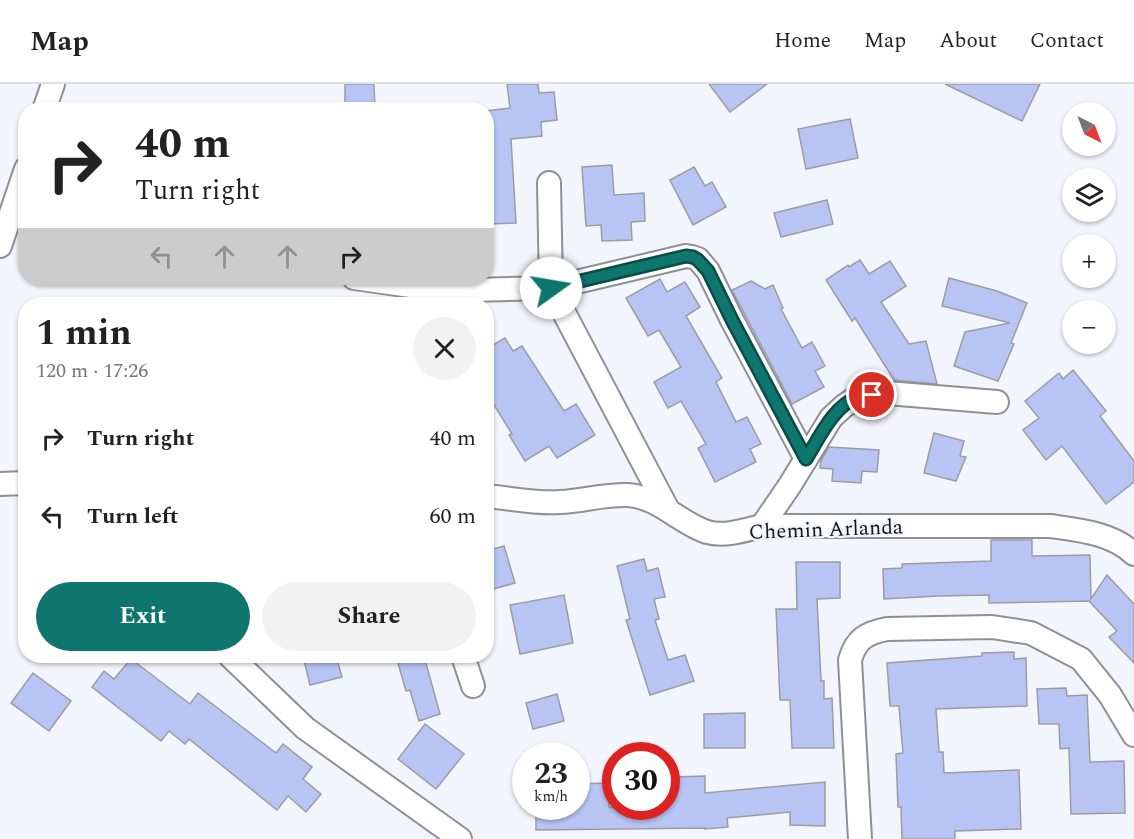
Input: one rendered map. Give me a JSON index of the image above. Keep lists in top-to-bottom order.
{
  "streets": {
    "street": ["Chemin Arlanda"]
  },
  "north": "bottom right",
  "page": {
    "header": "Map",
    "nav": [
      "Home",
      "Map",
      "About",
      "Contact"
    ],
    "map_buttons": ["+", "−"],
    "turn": ["40 m", "Turn right"],
    "heading": ["1 min", "120 m · 17:26"],
    "list": [
      {
        "name": "Turn right",
        "value": "40 m"
      },
      {
        "name": "Turn left",
        "value": "60 m"
      }
    ],
    "buttons": ["Exit", "Share"],
    "speed": "23 km/h",
    "limit": "30"
  }
}
